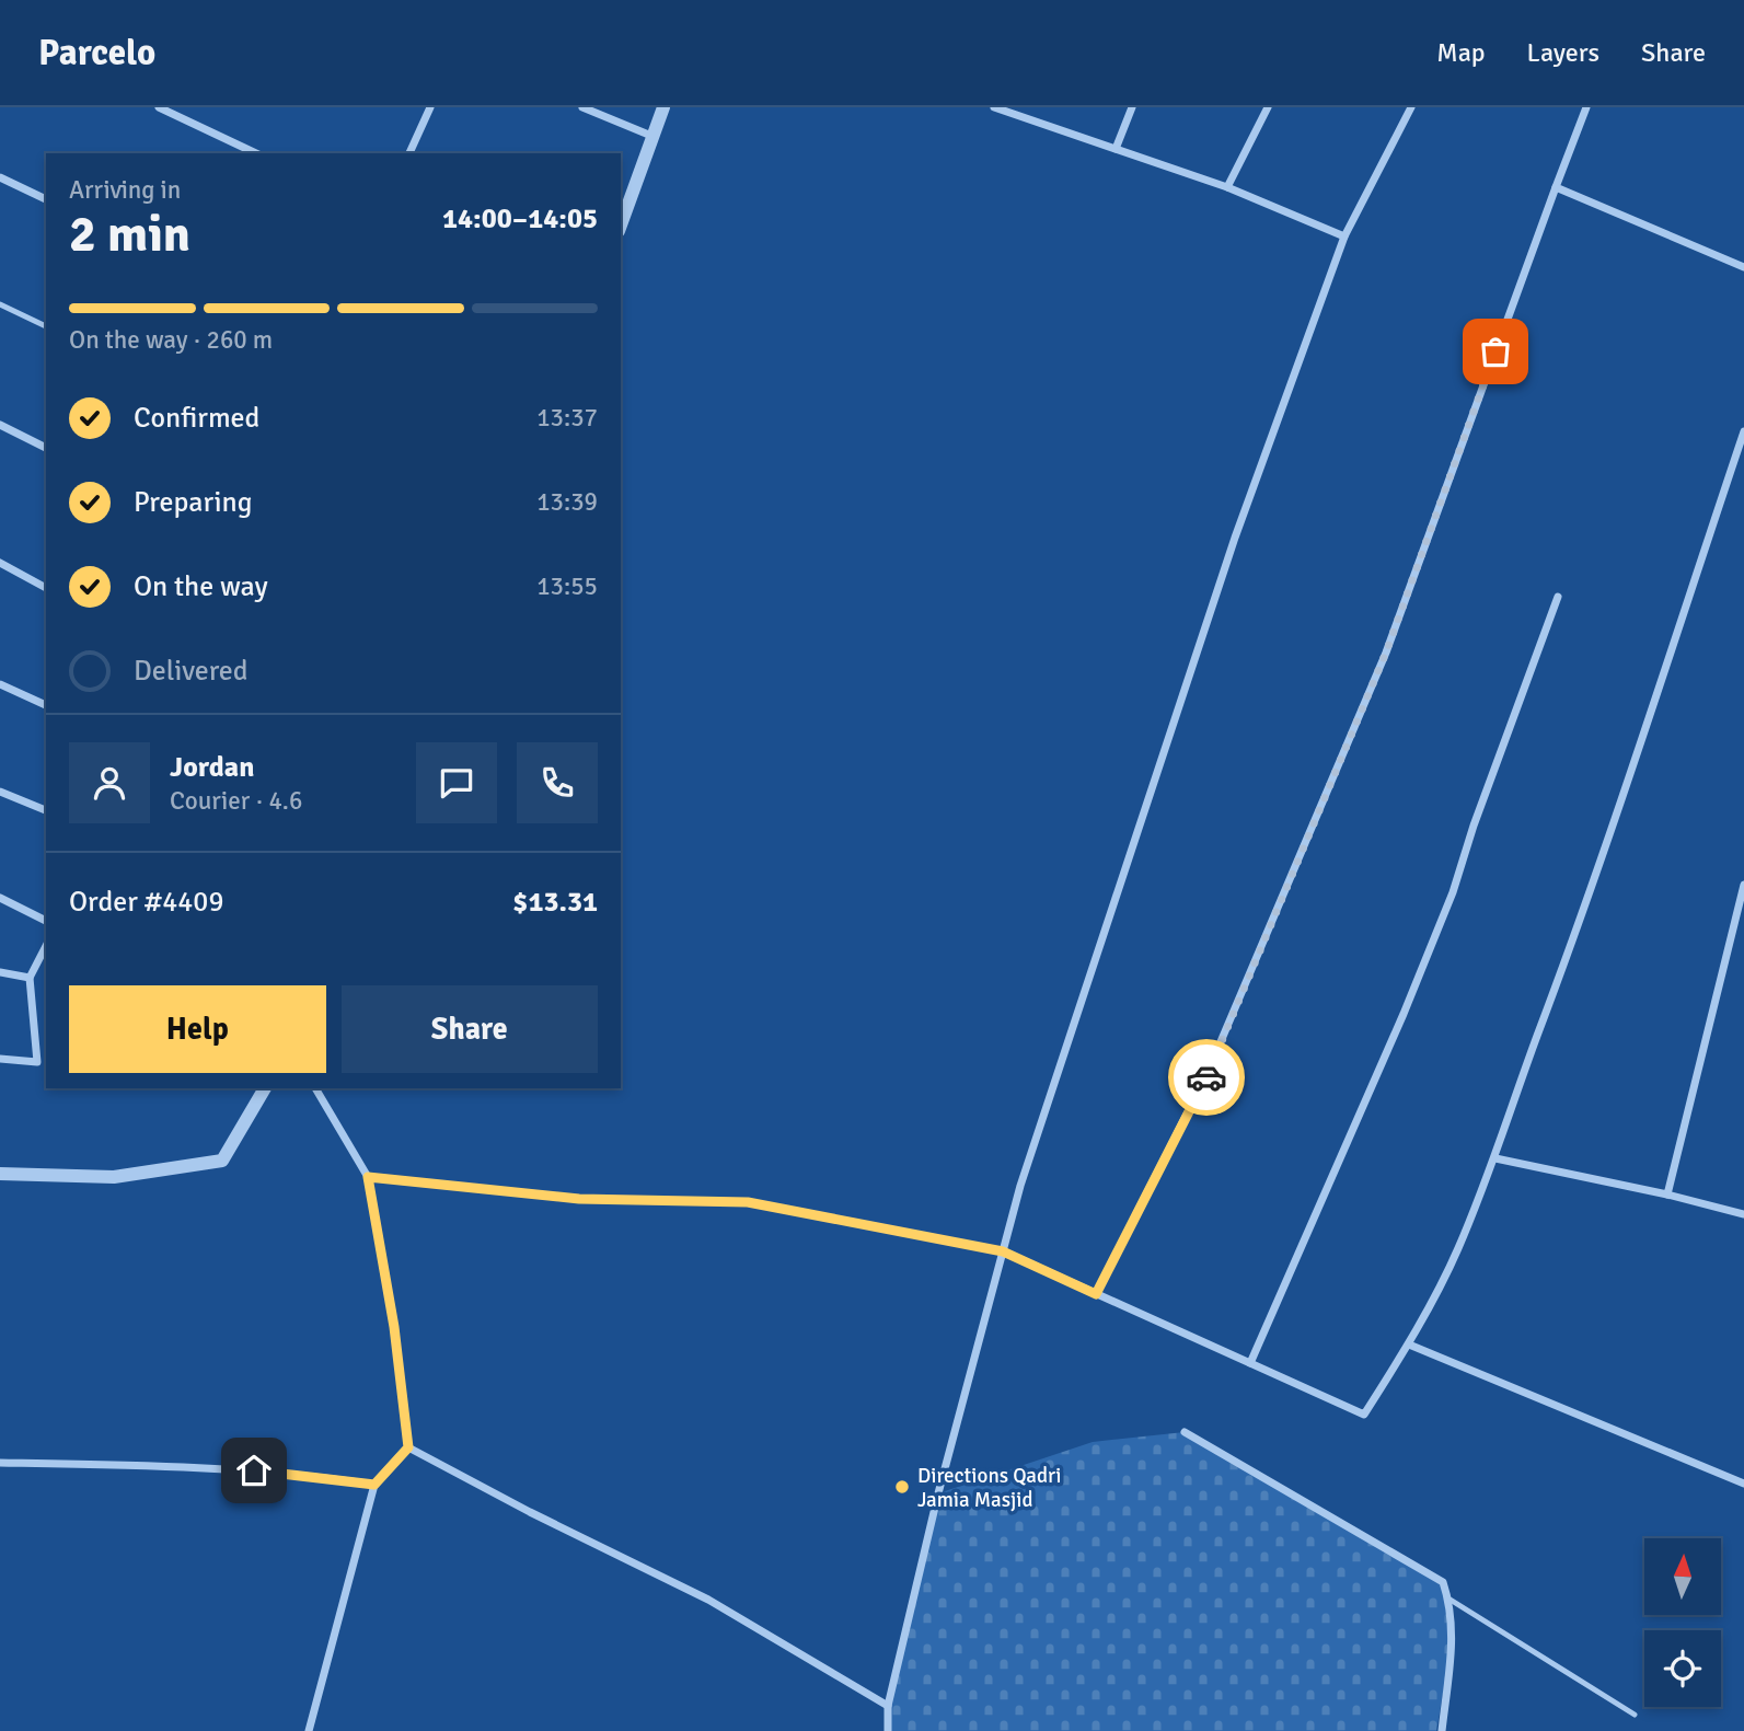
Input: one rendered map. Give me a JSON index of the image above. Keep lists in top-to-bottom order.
{
  "places": ["Directions Qadri Jamia Masjid"],
  "north": "top",
  "page": {
    "header": "Parcelo",
    "nav": ["Map", "Layers", "Share"],
    "heading": ["2 min", "Arriving in", "14:00–14:05"],
    "panel": [
      "Jordan",
      "Courier · 4.6",
      "Order #4409",
      "$13.31"
    ],
    "bar": "On the way · 260 m",
    "list": [
      ["Confirmed", "13:37"],
      ["Preparing", "13:39"],
      ["On the way", "13:55"],
      "Delivered"
    ],
    "buttons": ["Help", "Share"]
  }
}
